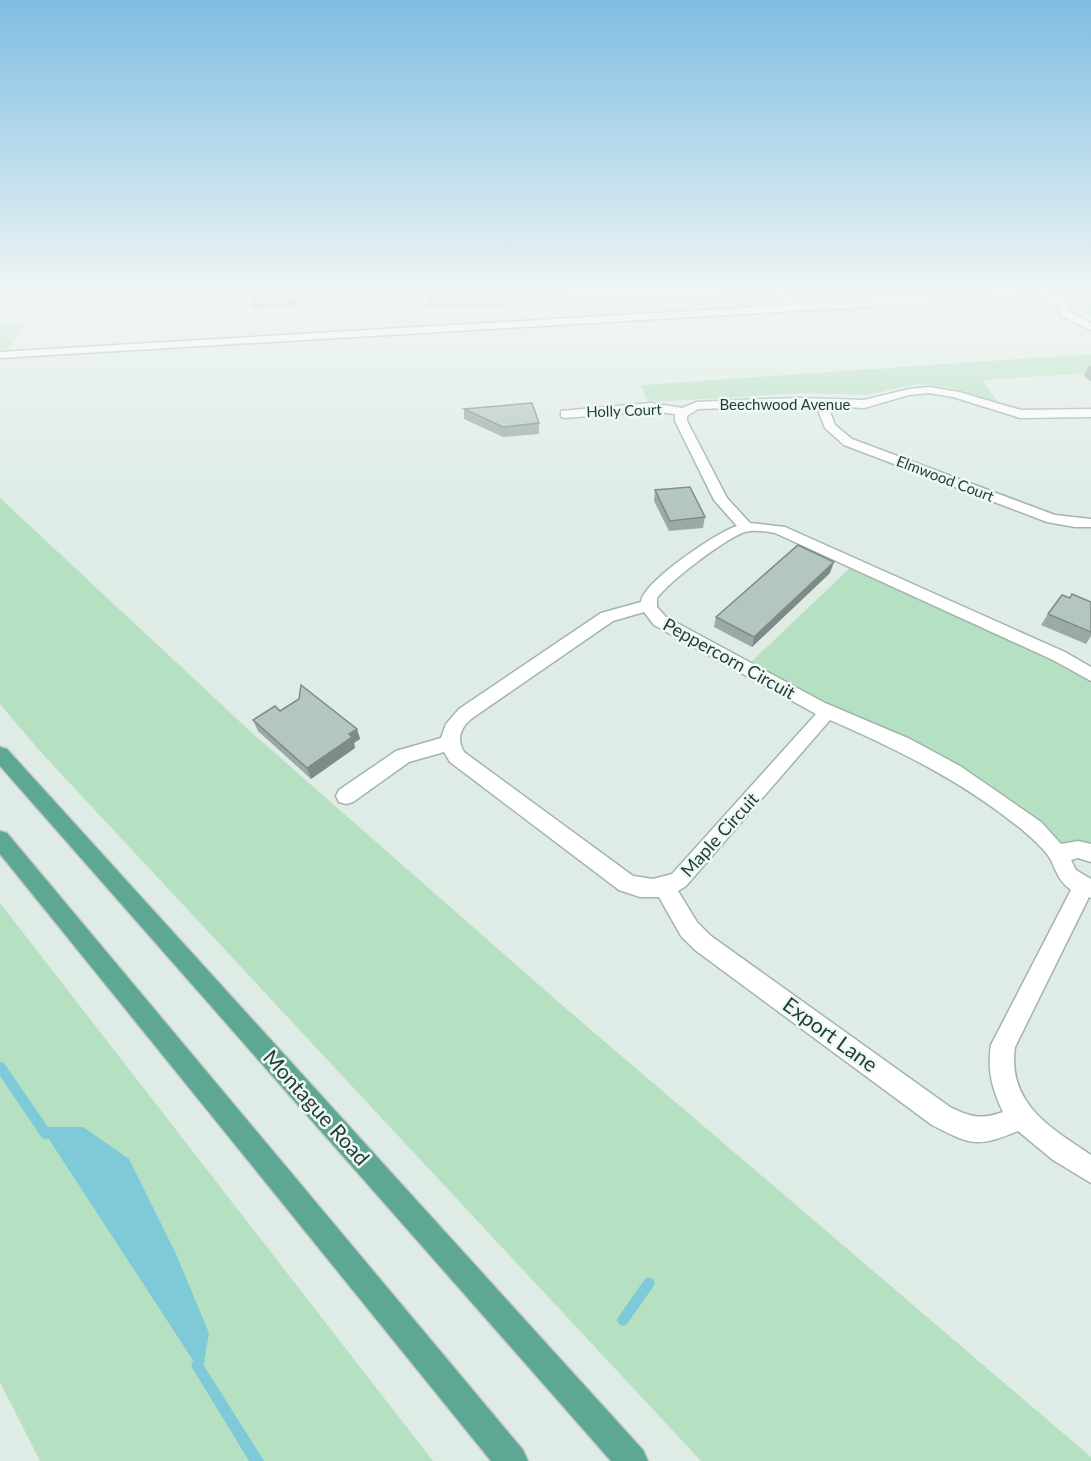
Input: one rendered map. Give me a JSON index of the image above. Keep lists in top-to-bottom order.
{
  "streets": {
    "main road": ["Montague Road"],
    "street": [
      "Beechwood Avenue",
      "Holly Court",
      "Elmwood Court",
      "Peppercorn Circuit",
      "Maple Circuit",
      "Export Lane"
    ]
  },
  "crossings": [
    ["Beechwood Avenue", "Holly Court"],
    ["Beechwood Avenue", "Elmwood Court"],
    ["Peppercorn Circuit", "Maple Circuit"],
    ["Maple Circuit", "Export Lane"]
  ]
}
